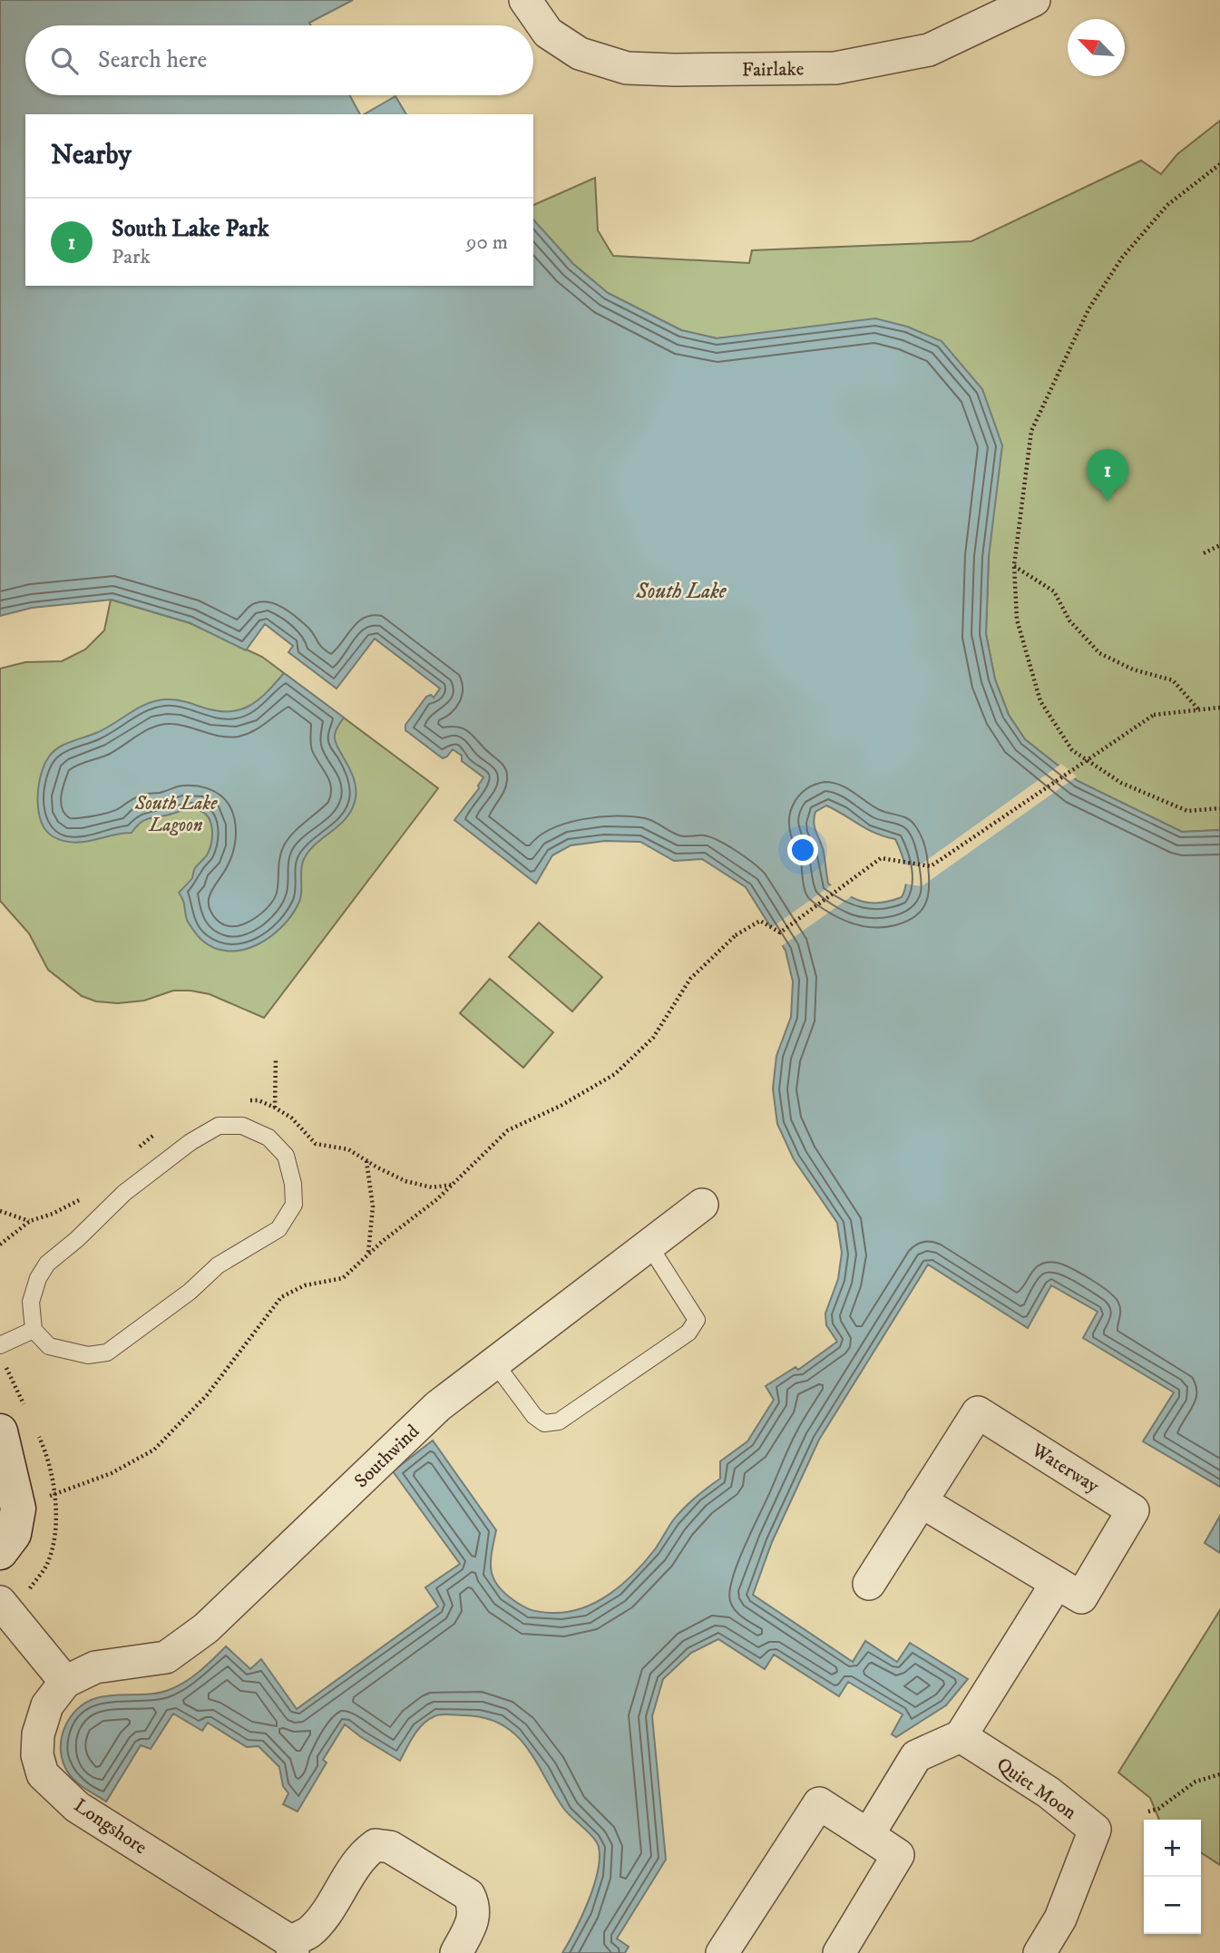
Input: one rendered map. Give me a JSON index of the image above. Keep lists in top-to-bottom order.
{
  "streets": {
    "street": [
      "Fairlake",
      "Southwind",
      "Waterway",
      "Quiet Moon",
      "Longshore"
    ]
  },
  "crossings": [
    ["Southwind", "Longshore"]
  ],
  "water": ["South Lake"],
  "parks": ["South Lake Lagoon"],
  "north": "top left",
  "page": {
    "search": "Search here",
    "heading": "Nearby",
    "list": [
      {
        "mark": "1",
        "name": "South Lake Park",
        "note": "Park",
        "value": "90 m"
      }
    ],
    "pins": "1",
    "map_buttons": ["+", "−"]
  }
}
